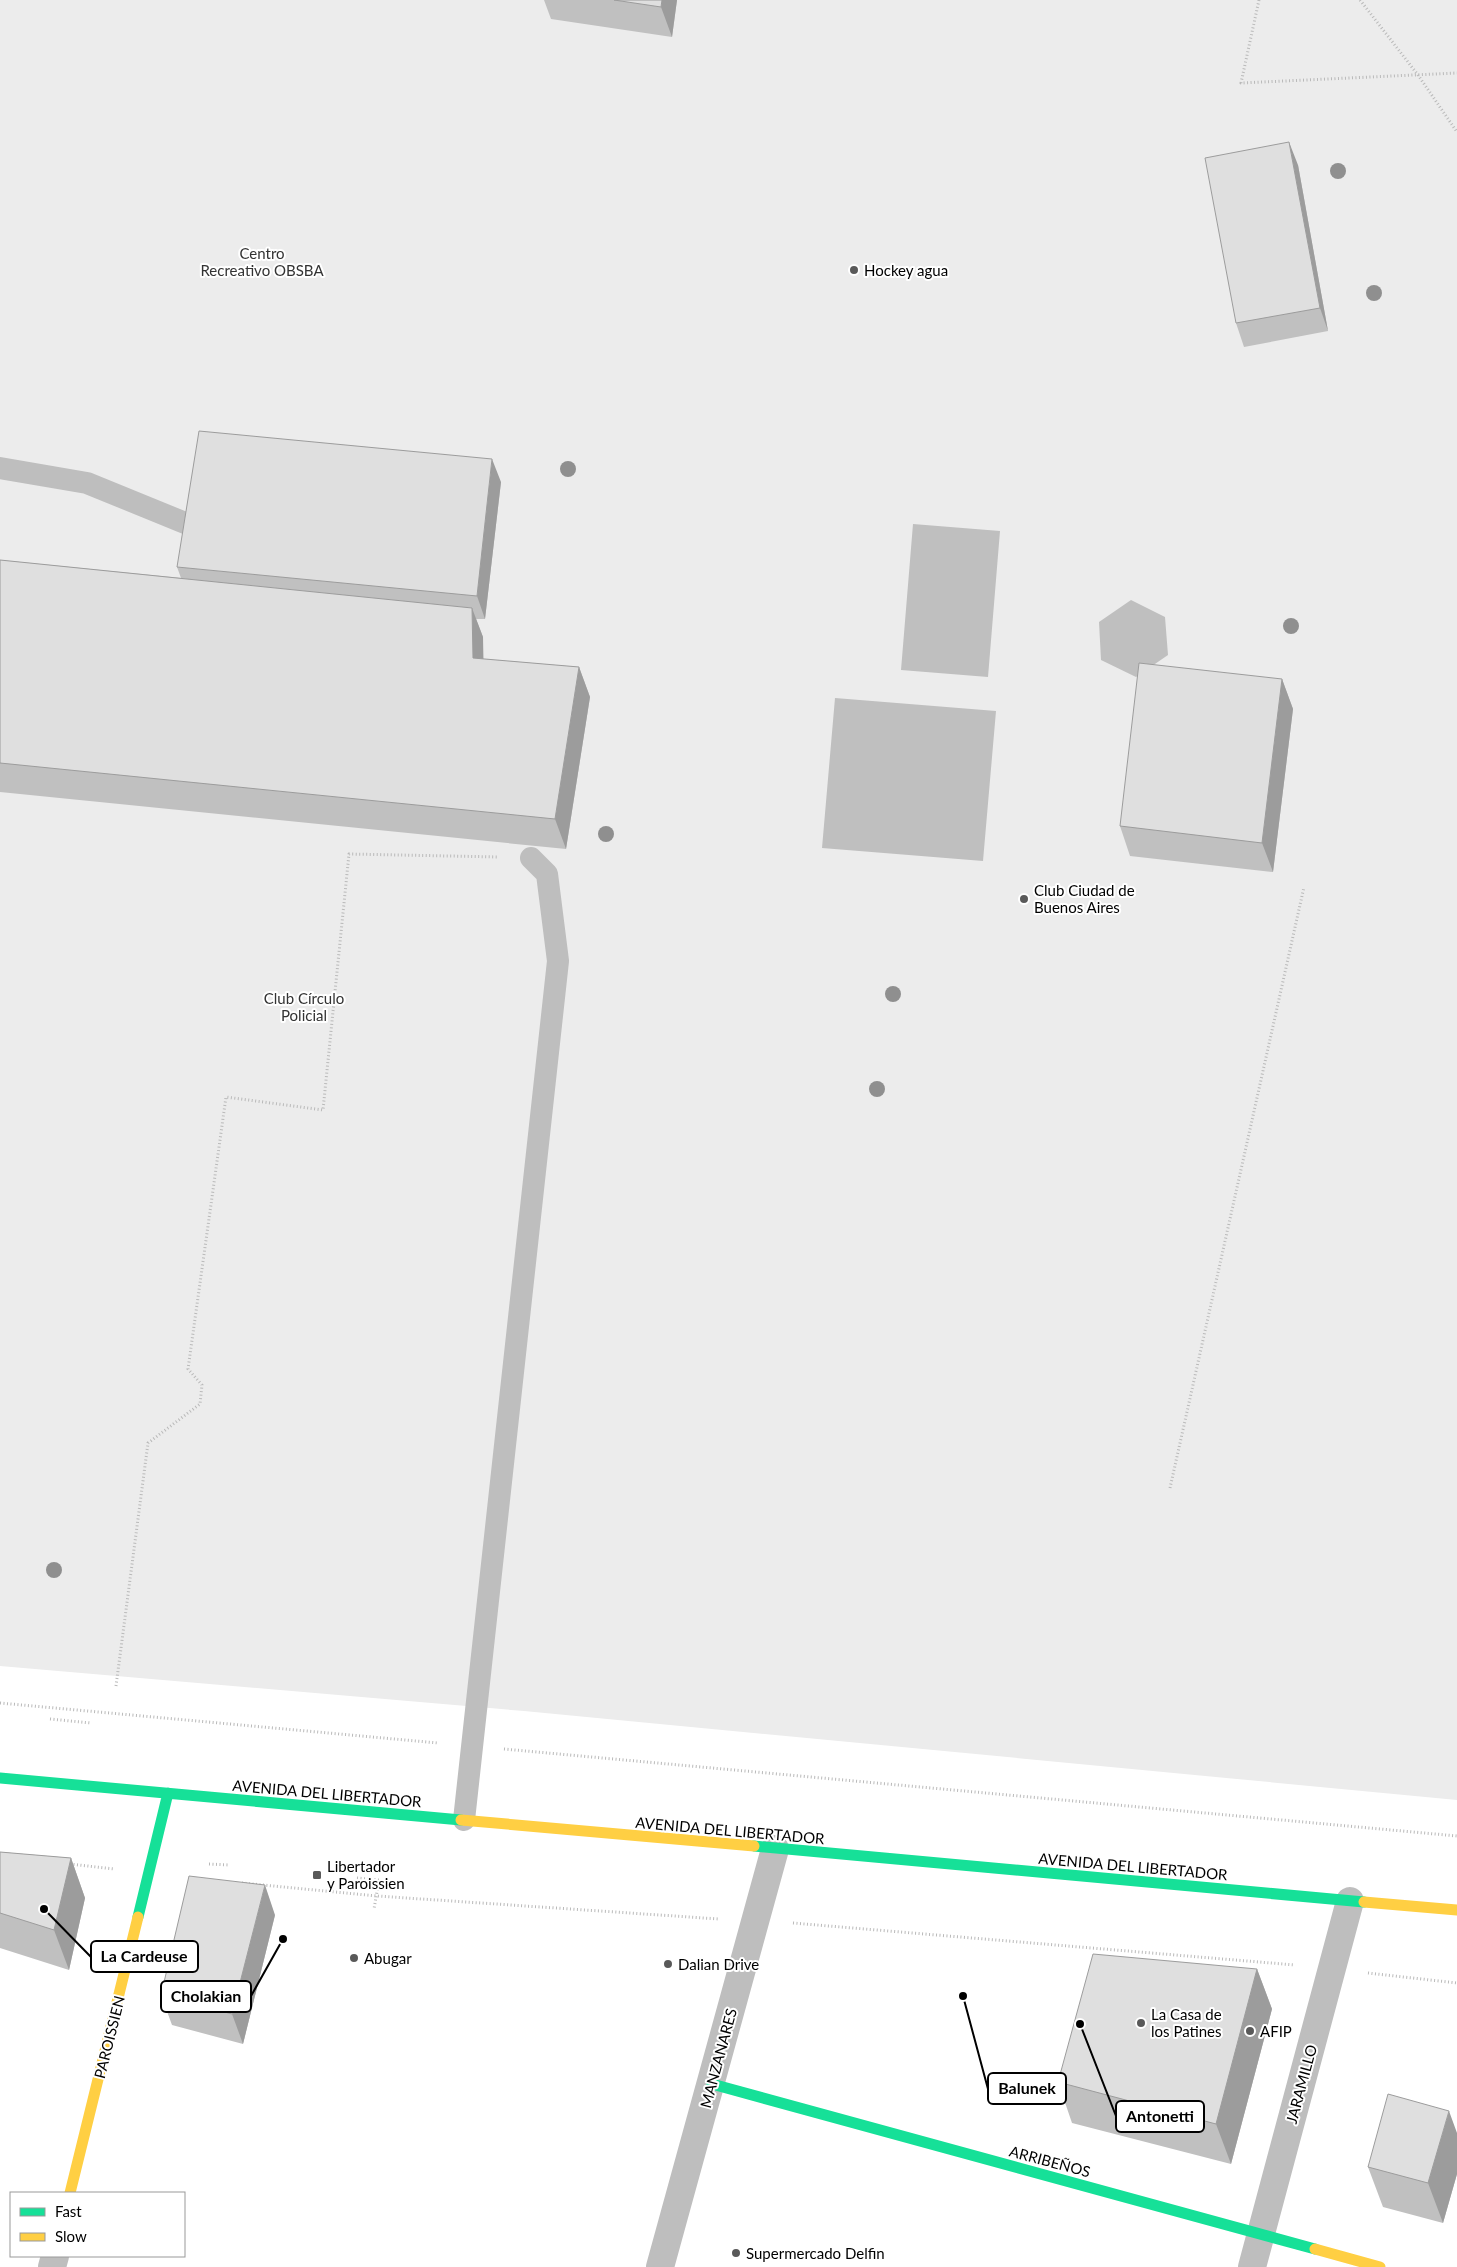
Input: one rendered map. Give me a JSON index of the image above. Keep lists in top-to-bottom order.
{
  "streets": {
    "main road": ["AVENIDA DEL LIBERTADOR", "PAROISSIEN", "ARRIBEÑOS"],
    "street": ["MANZANARES", "JARAMILLO"]
  },
  "crossings": [
    ["AVENIDA DEL LIBERTADOR", "PAROISSIEN"],
    ["AVENIDA DEL LIBERTADOR", "MANZANARES"],
    ["AVENIDA DEL LIBERTADOR", "JARAMILLO"],
    ["MANZANARES", "ARRIBEÑOS"],
    ["JARAMILLO", "ARRIBEÑOS"]
  ],
  "parks": ["Centro Recreativo OBSBA", "Club Círculo Policial"],
  "places": {
    "other": [
      "Hockey agua",
      "Club Ciudad de Buenos Aires",
      "La Cardeuse",
      "Cholakian",
      "Abugar",
      "Dalian Drive",
      "Balunek",
      "La Casa de los Patines",
      "Antonetti",
      "AFIP",
      "Supermercado Delfin"
    ],
    "transit": ["Libertador y Paroissien"]
  },
  "legend": ["Fast", "Slow"]
}
